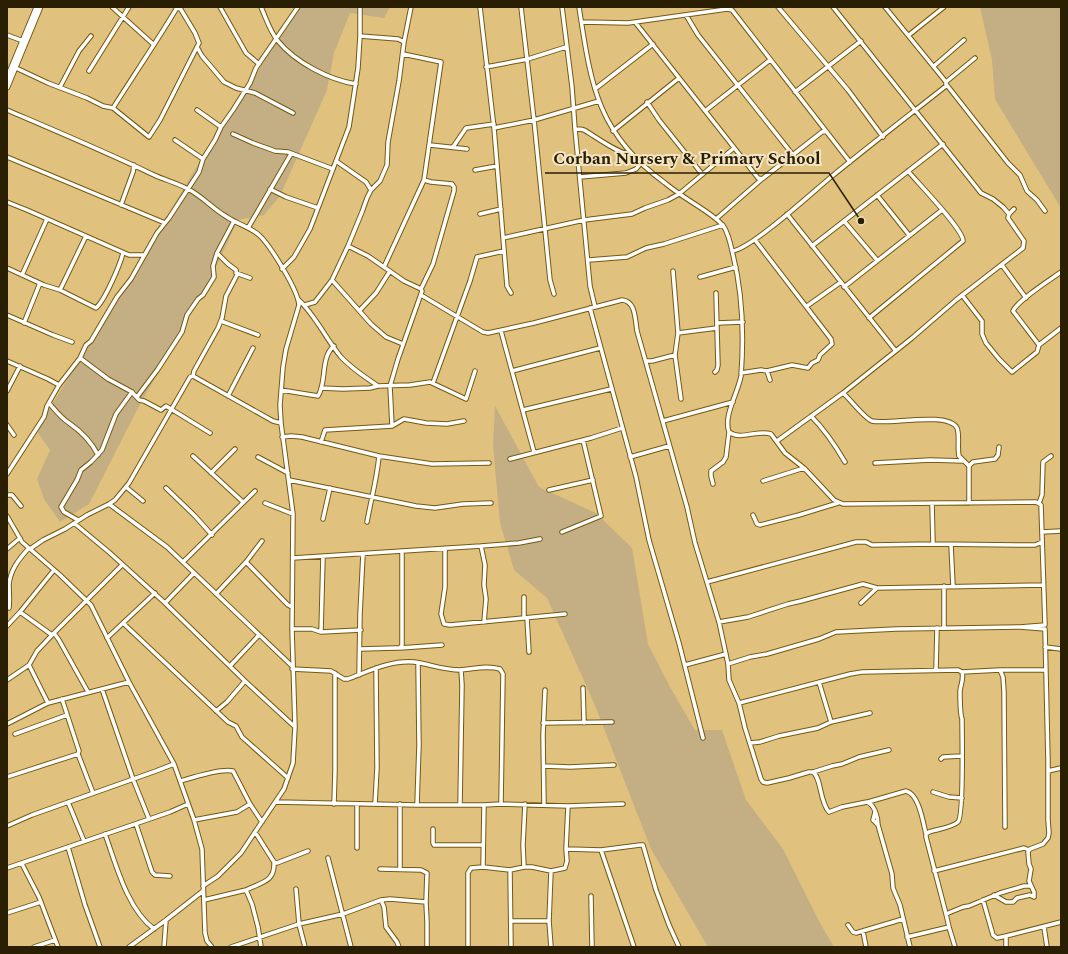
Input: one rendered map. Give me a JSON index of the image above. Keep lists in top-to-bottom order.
{
  "places": ["Corban Nursery & Primary School"]
}
